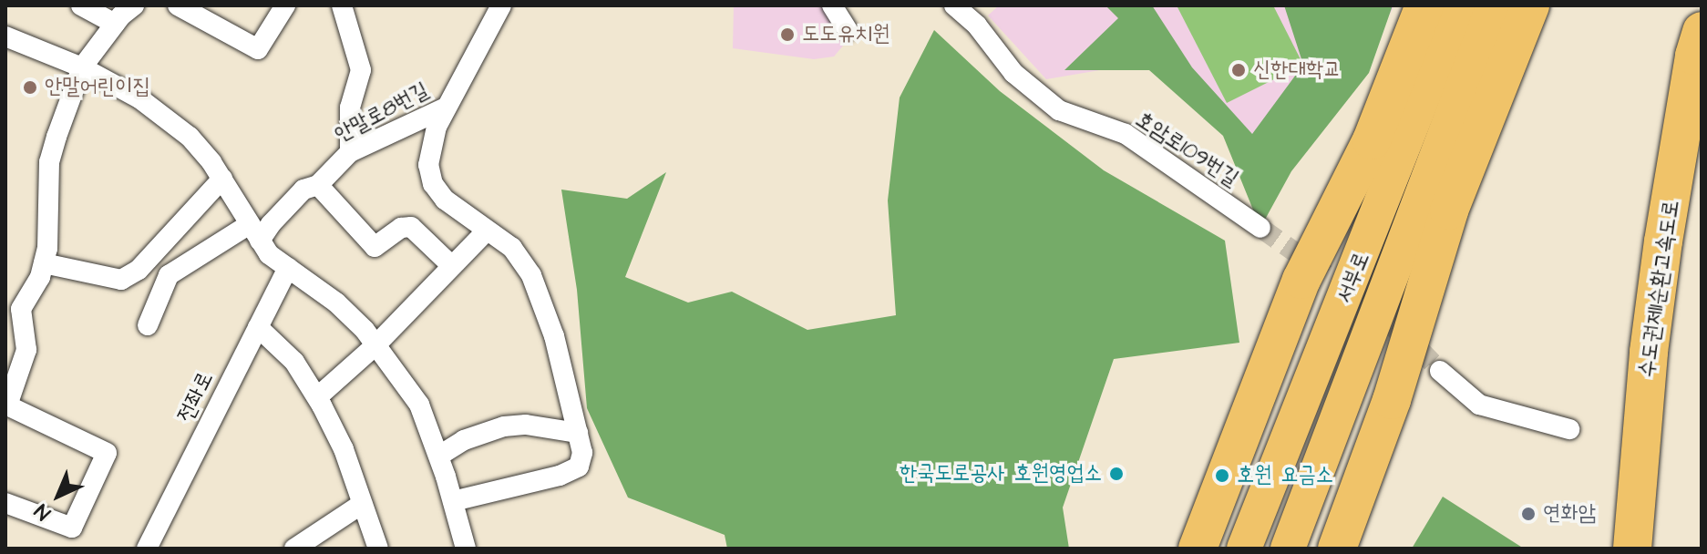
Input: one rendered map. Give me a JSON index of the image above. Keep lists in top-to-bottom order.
{
  "streets": {
    "highway": ["서부로", "수도권제1순환고속도로"],
    "street": ["안말로8번길", "호암로109번길", "전좌로"]
  },
  "places": [
    "도도유치원",
    "신한대학교",
    "안말어린이집",
    "한국도로공사 호원영업소",
    "호원 요금소",
    "연화암"
  ],
  "north": "bottom left"
}
